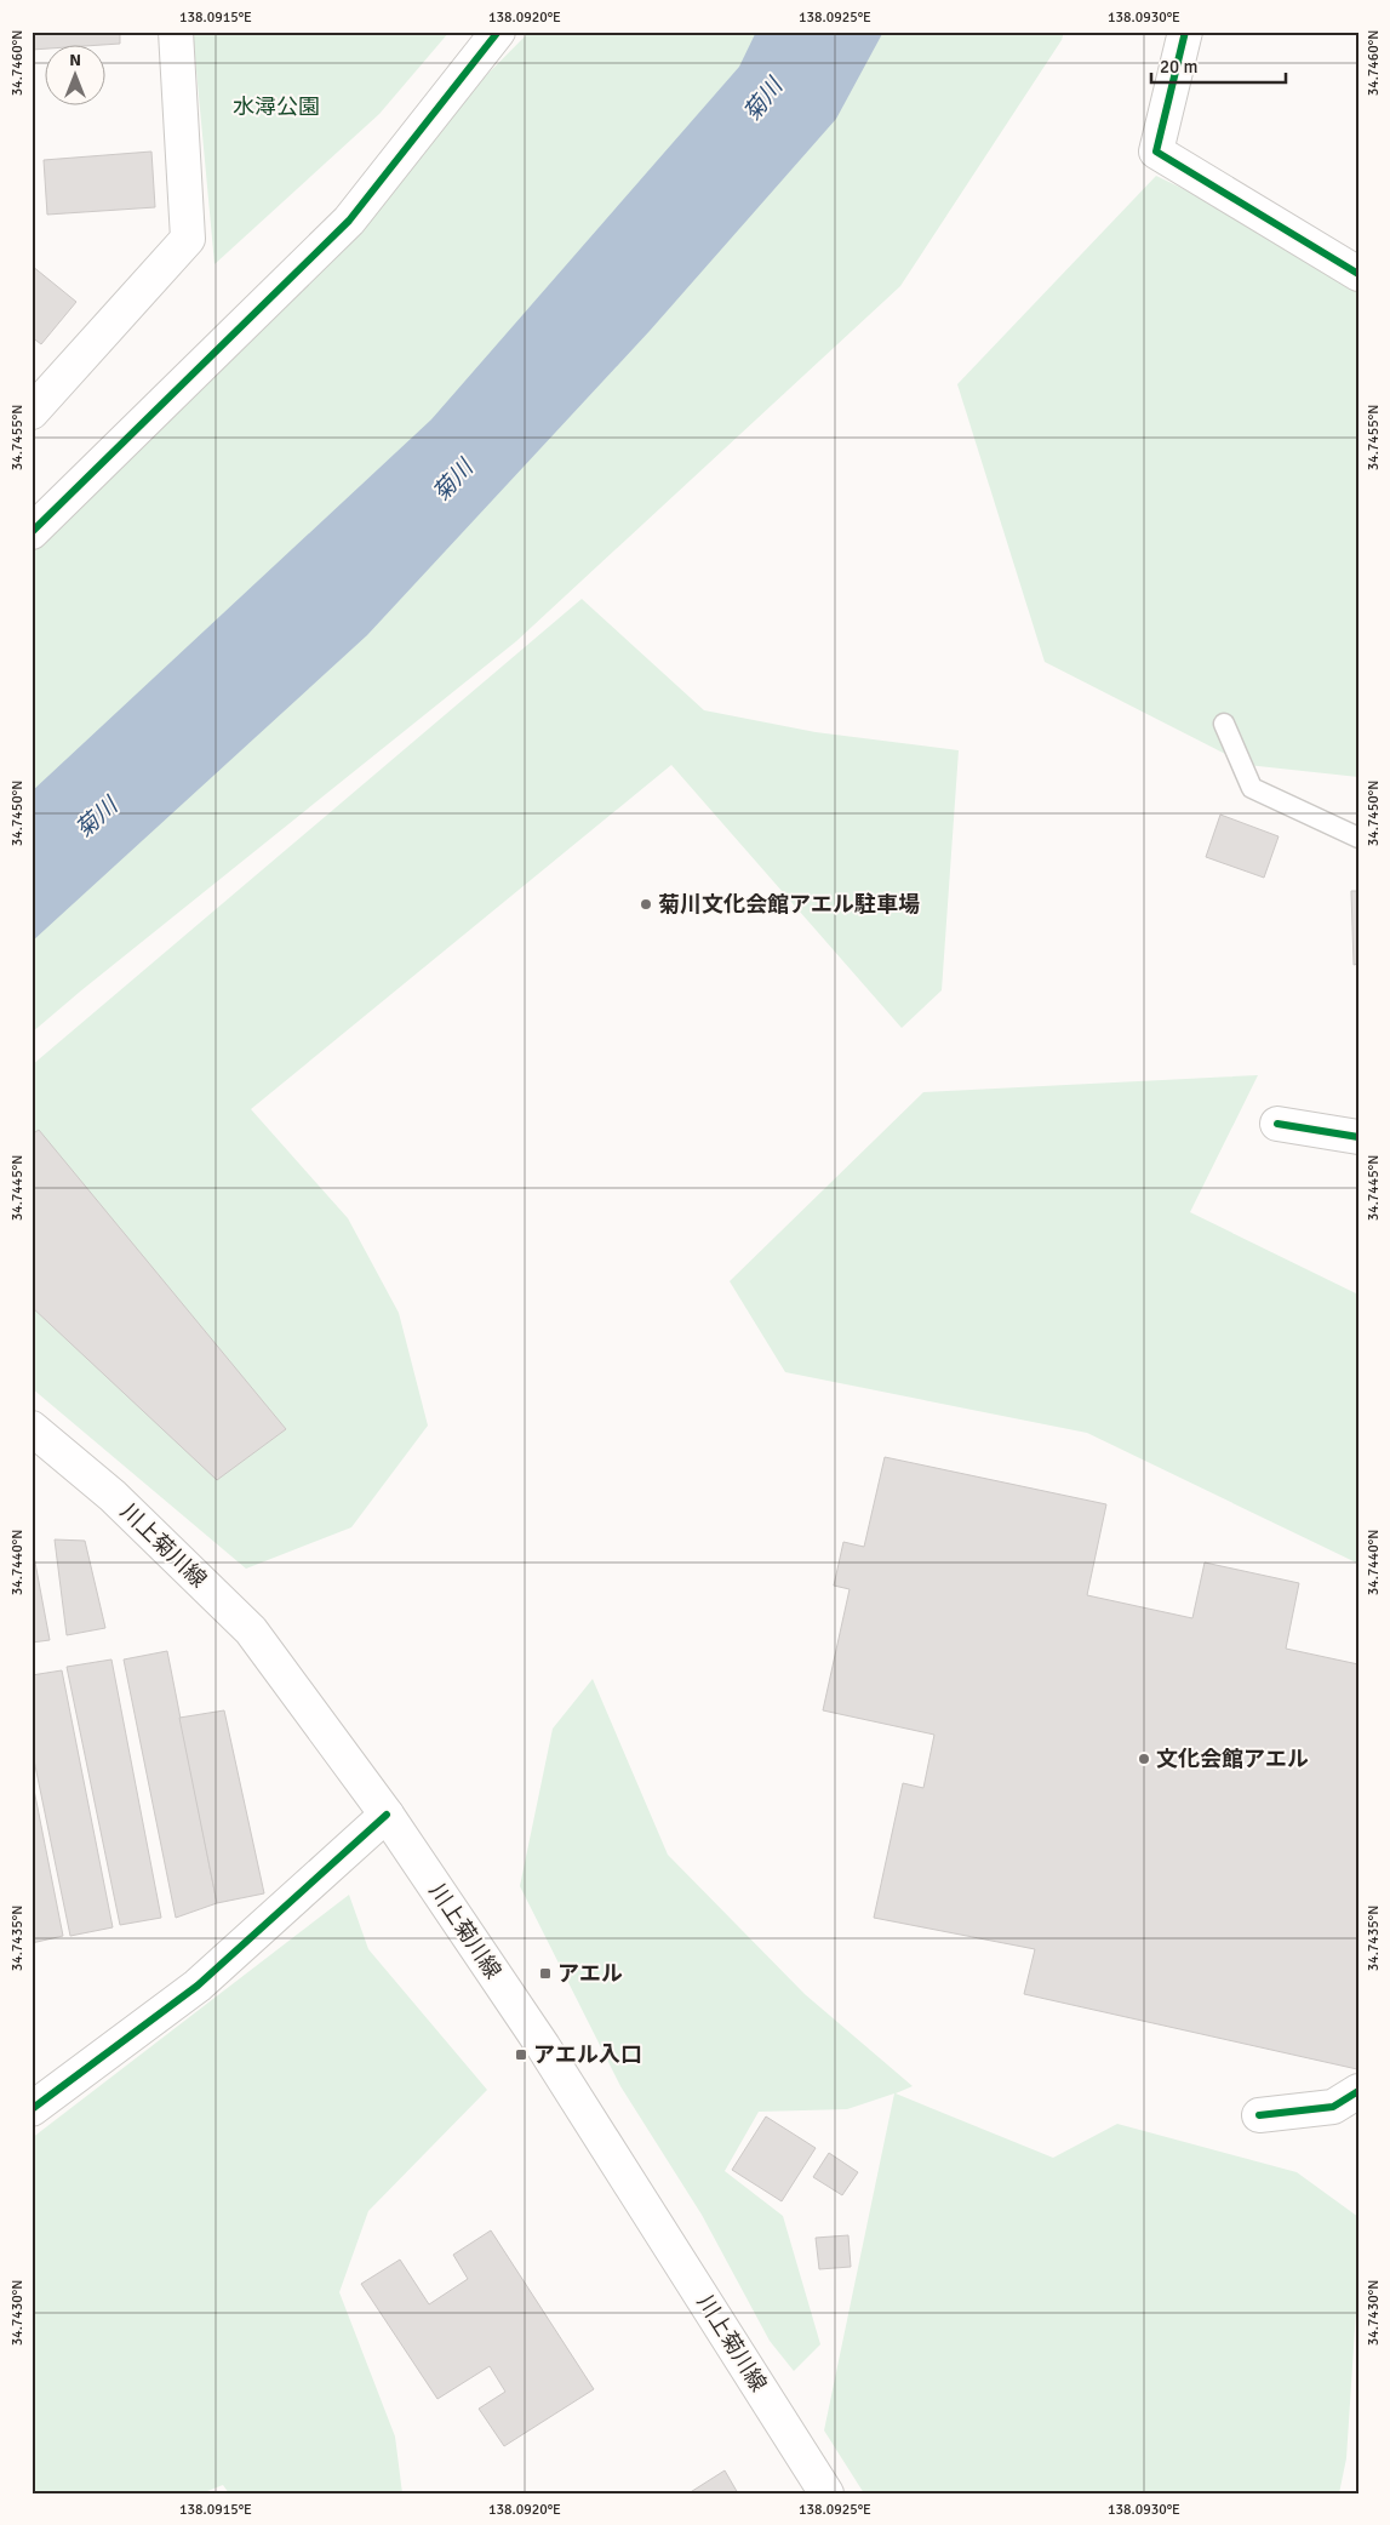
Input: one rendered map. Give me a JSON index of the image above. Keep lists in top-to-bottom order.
{
  "streets": {
    "street": ["川上菊川線"]
  },
  "water": ["菊川"],
  "parks": ["水潯公園"],
  "places": {
    "other": ["菊川文化会館アエル駐車場", "文化会館アエル"],
    "transit": ["アエル", "アエル入口"]
  },
  "scale_bar": "20 m",
  "north": "top",
  "coordinates": [
    "138.0915°E",
    "138.0920°E",
    "138.0925°E",
    "138.0930°E",
    "34.7460°N",
    "34.7455°N",
    "34.7450°N",
    "34.7445°N",
    "34.7440°N",
    "34.7435°N",
    "34.7430°N"
  ]
}
